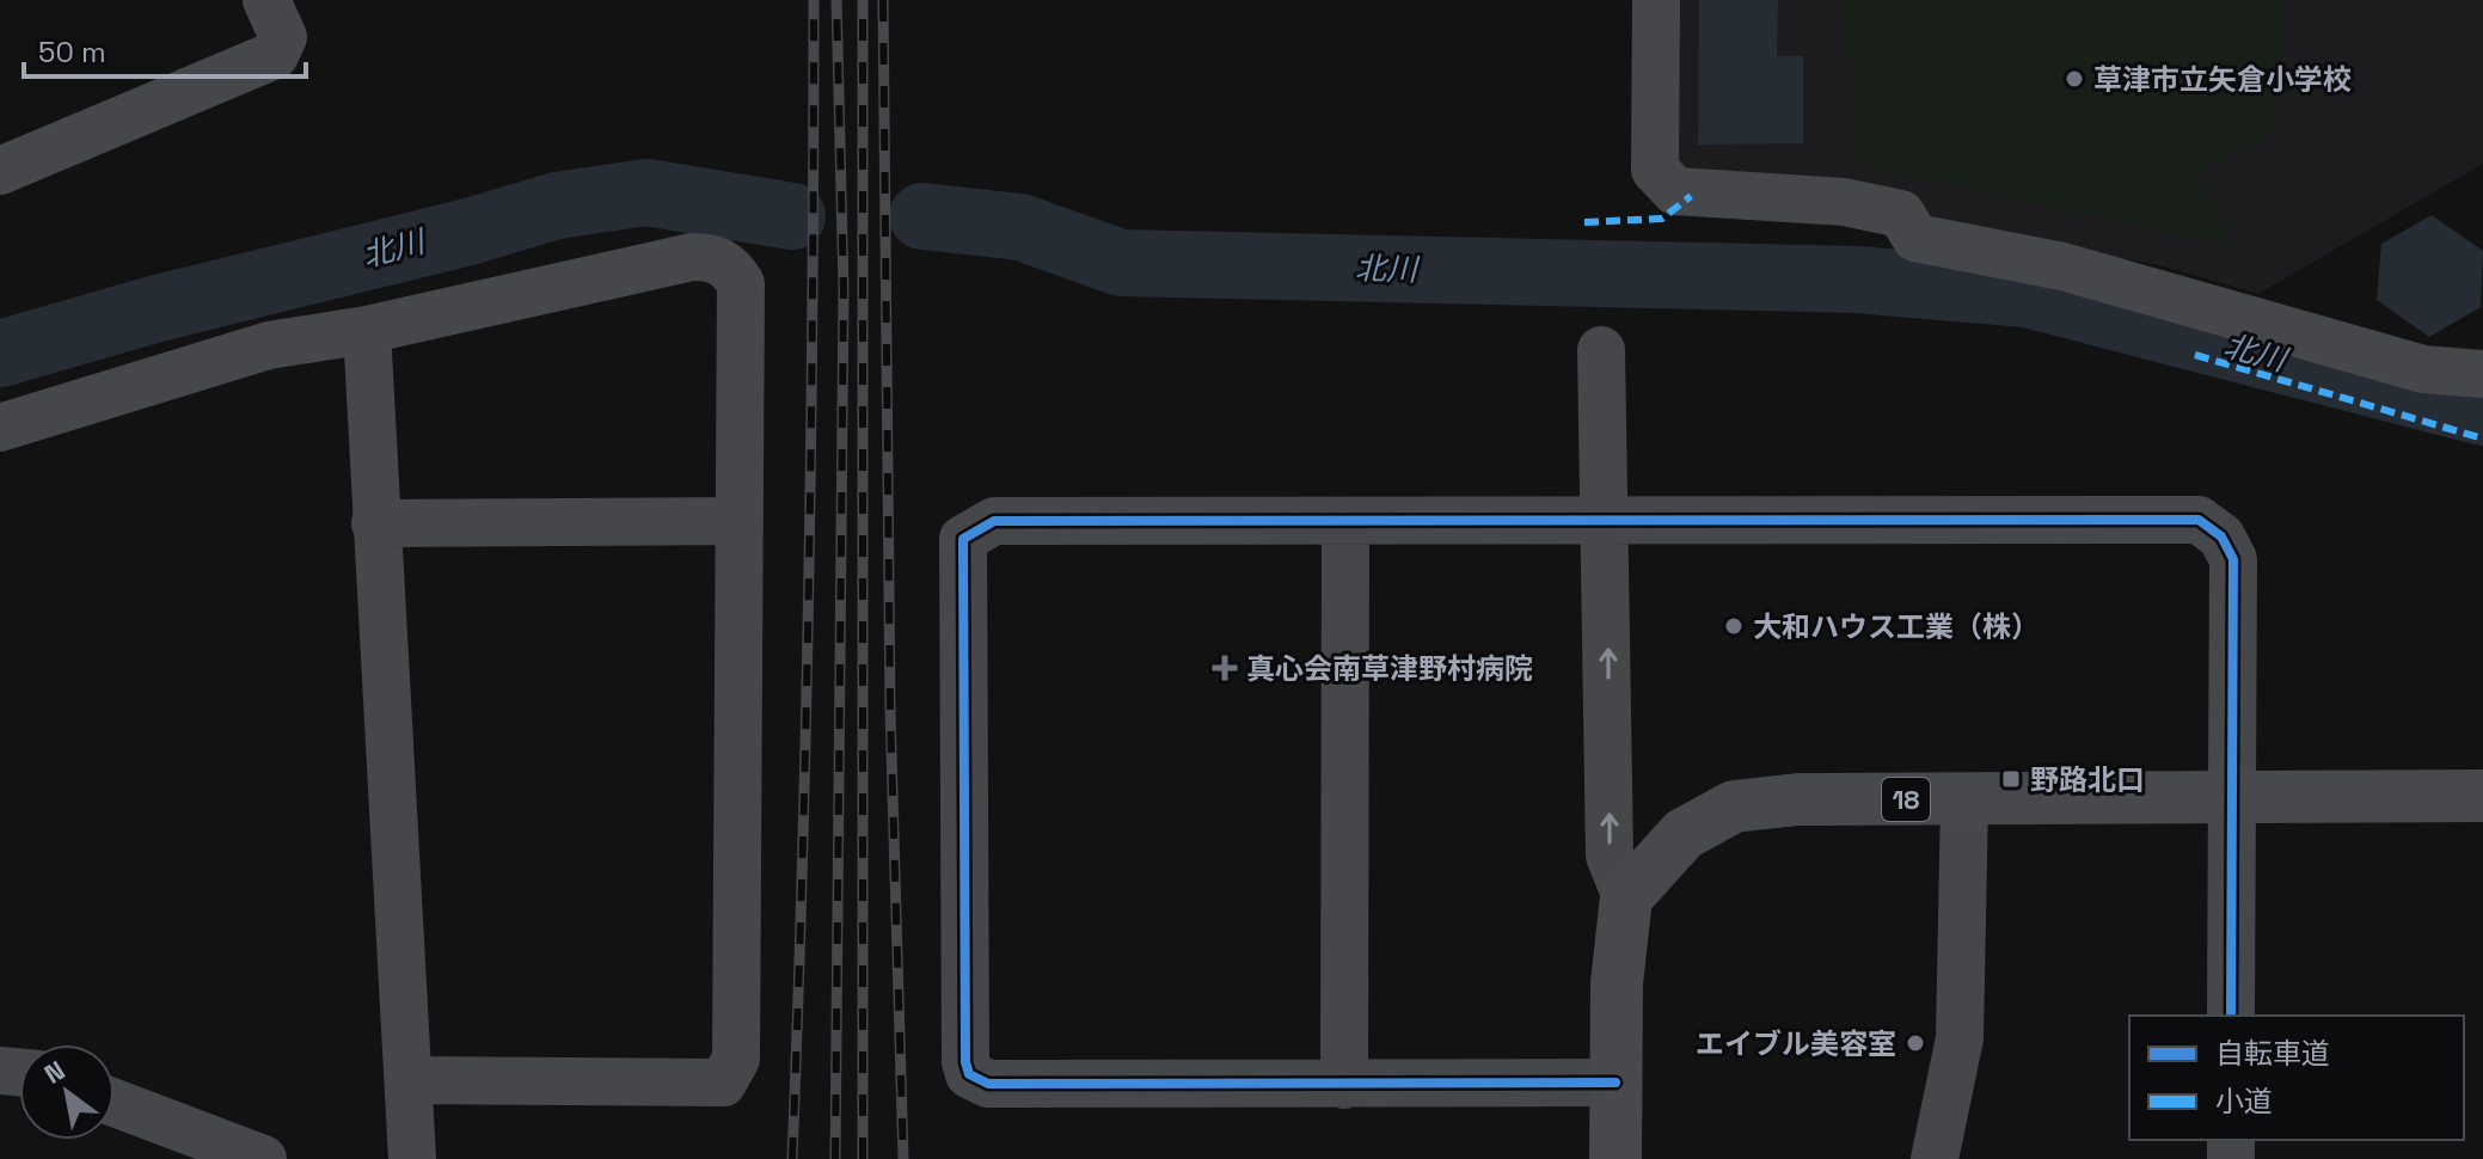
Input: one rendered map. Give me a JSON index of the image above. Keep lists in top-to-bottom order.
{
  "streets": {
    "main road": ["18"]
  },
  "water": ["北川"],
  "places": {
    "other": ["草津市立矢倉小学校", "大和ハウス工業（株）", "エイブル美容室"],
    "health": ["真心会南草津野村病院"],
    "transit": ["野路北口"]
  },
  "legend": ["自転車道", "小道"],
  "scale_bar": "50 m",
  "north": "top left"
}
